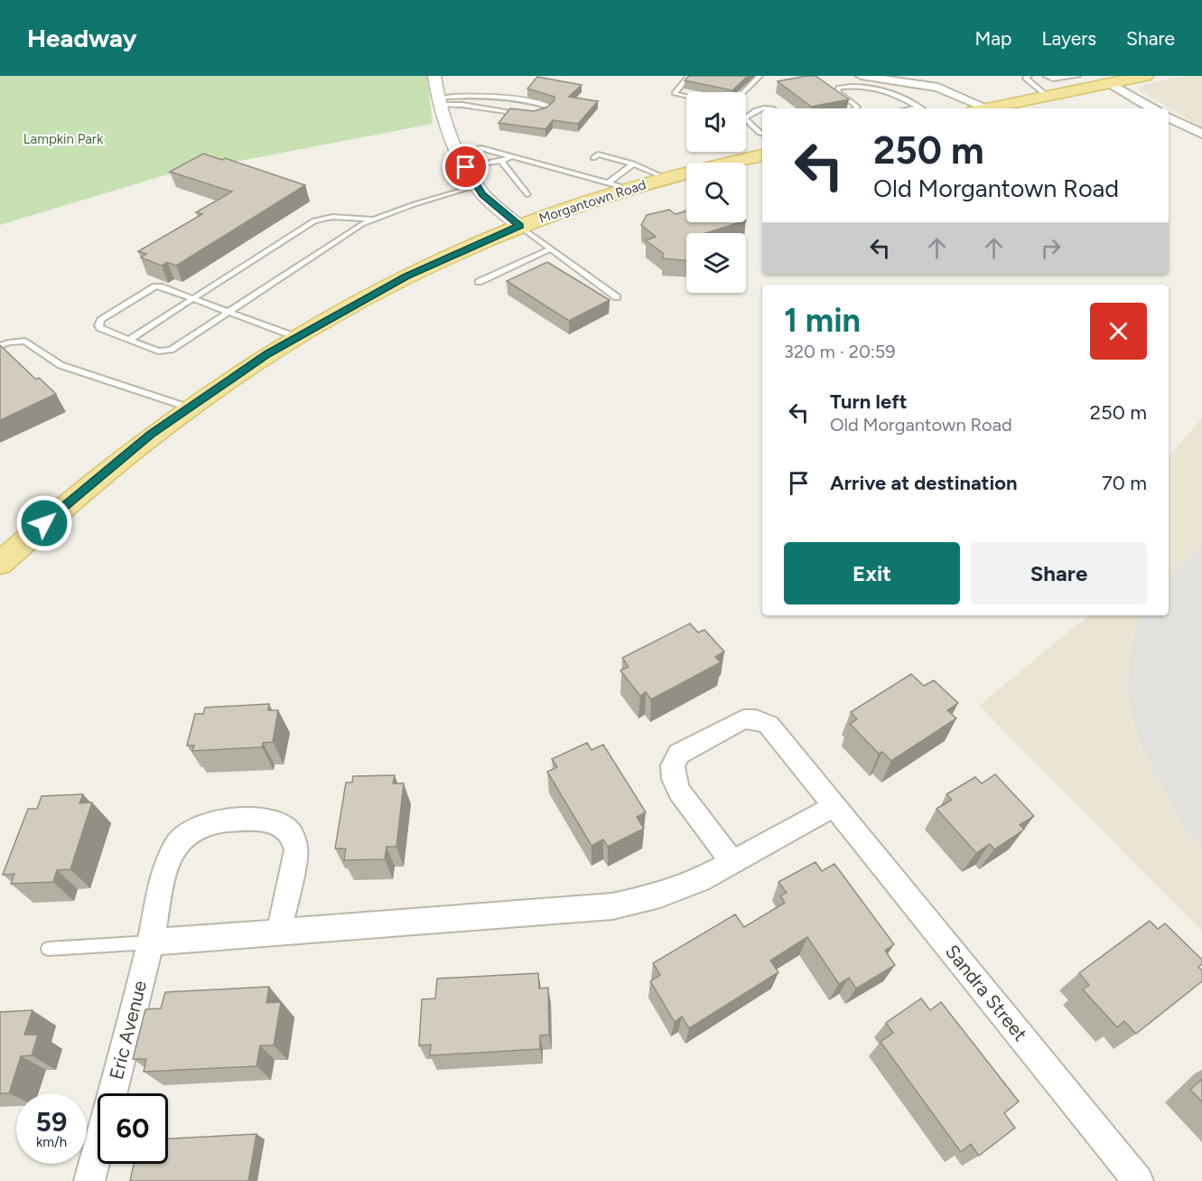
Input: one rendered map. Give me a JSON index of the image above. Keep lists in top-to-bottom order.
{
  "streets": {
    "main road": ["Morgantown Road"],
    "street": ["Sandra Street", "Eric Avenue"]
  },
  "parks": ["Lampkin Park"],
  "page": {
    "header": "Headway",
    "nav": ["Map", "Layers", "Share"],
    "turn": ["250 m", "Old Morgantown Road"],
    "heading": ["1 min", "320 m · 20:59"],
    "list": [
      {
        "name": "Turn left",
        "note": "Old Morgantown Road",
        "value": "250 m"
      },
      {
        "name": "Arrive at destination",
        "value": "70 m"
      }
    ],
    "buttons": ["Exit", "Share"],
    "speed": "59 km/h",
    "limit": "60"
  }
}
